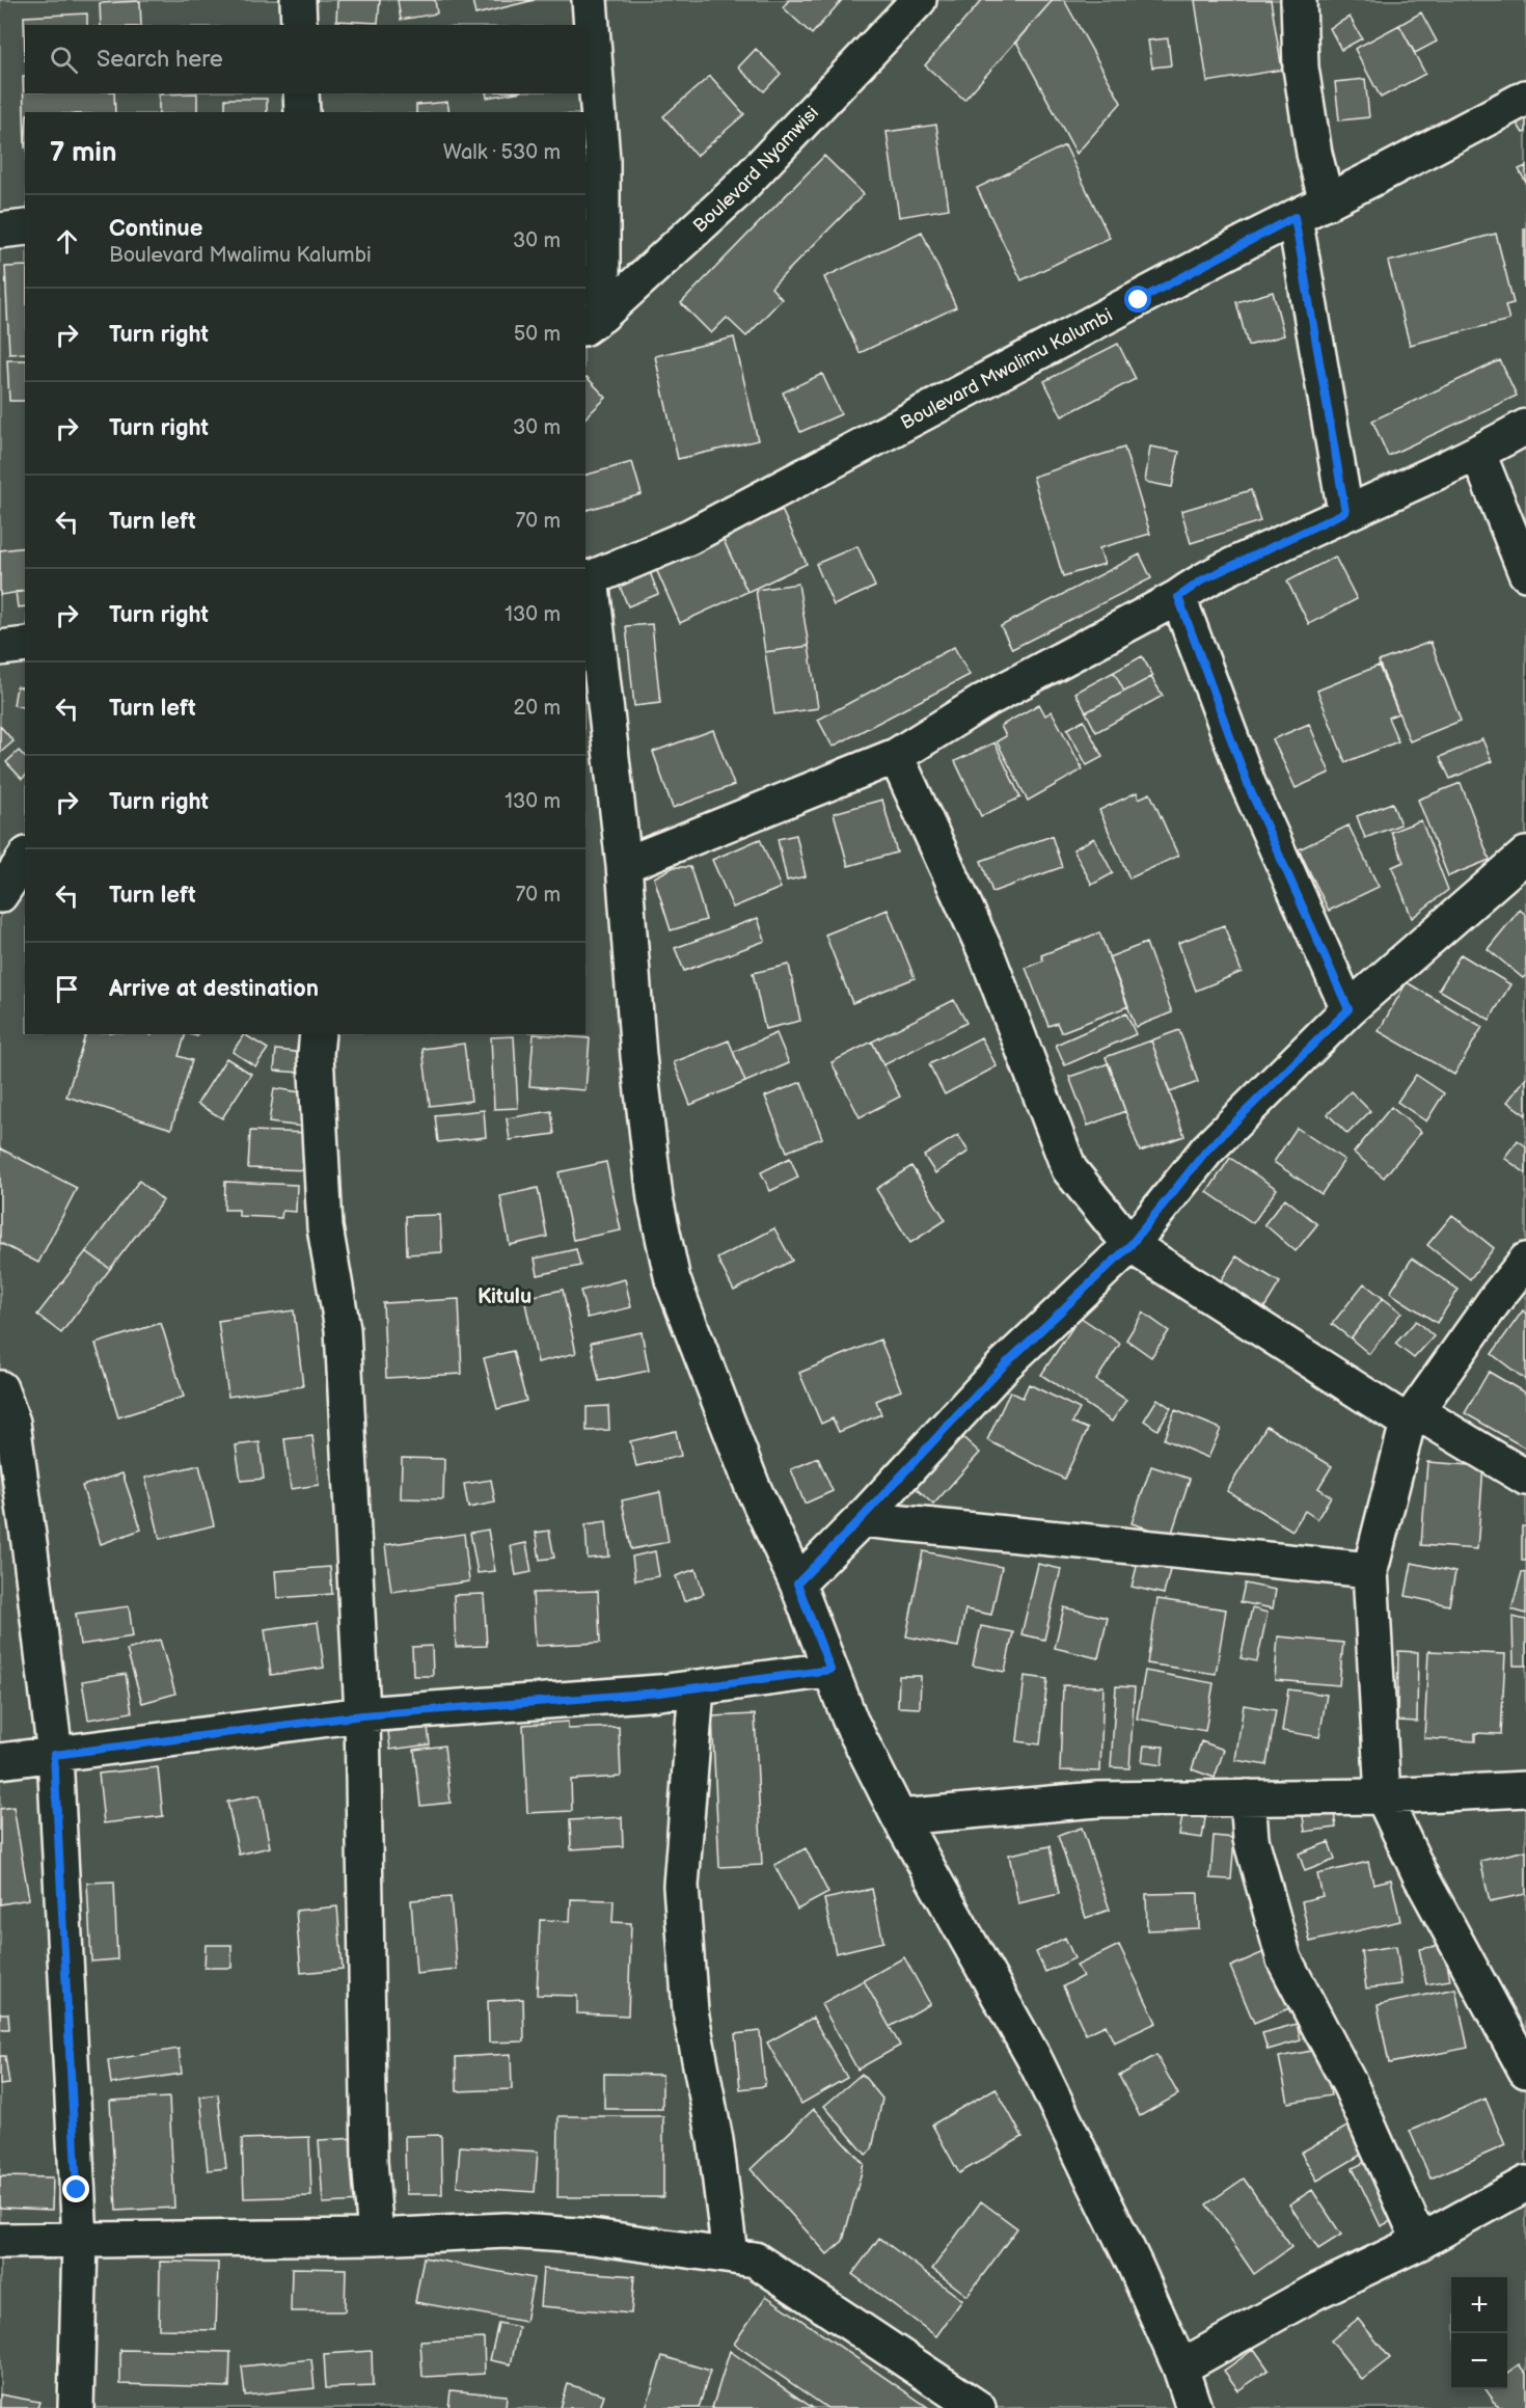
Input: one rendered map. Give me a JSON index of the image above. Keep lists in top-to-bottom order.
{
  "streets": {
    "street": ["Boulevard Nyamwisi", "Boulevard Mwalimu Kalumbi"]
  },
  "districts": ["Kitulu"],
  "page": {
    "search": "Search here",
    "heading": ["7 min", "Walk · 530 m"],
    "list": [
      ["Continue", "Boulevard Mwalimu Kalumbi", "30 m"],
      ["Turn right", "50 m"],
      ["Turn right", "30 m"],
      ["Turn left", "70 m"],
      ["Turn right", "130 m"],
      ["Turn left", "20 m"],
      ["Turn right", "130 m"],
      ["Turn left", "70 m"],
      "Arrive at destination"
    ],
    "map_buttons": ["+", "−"]
  }
}
